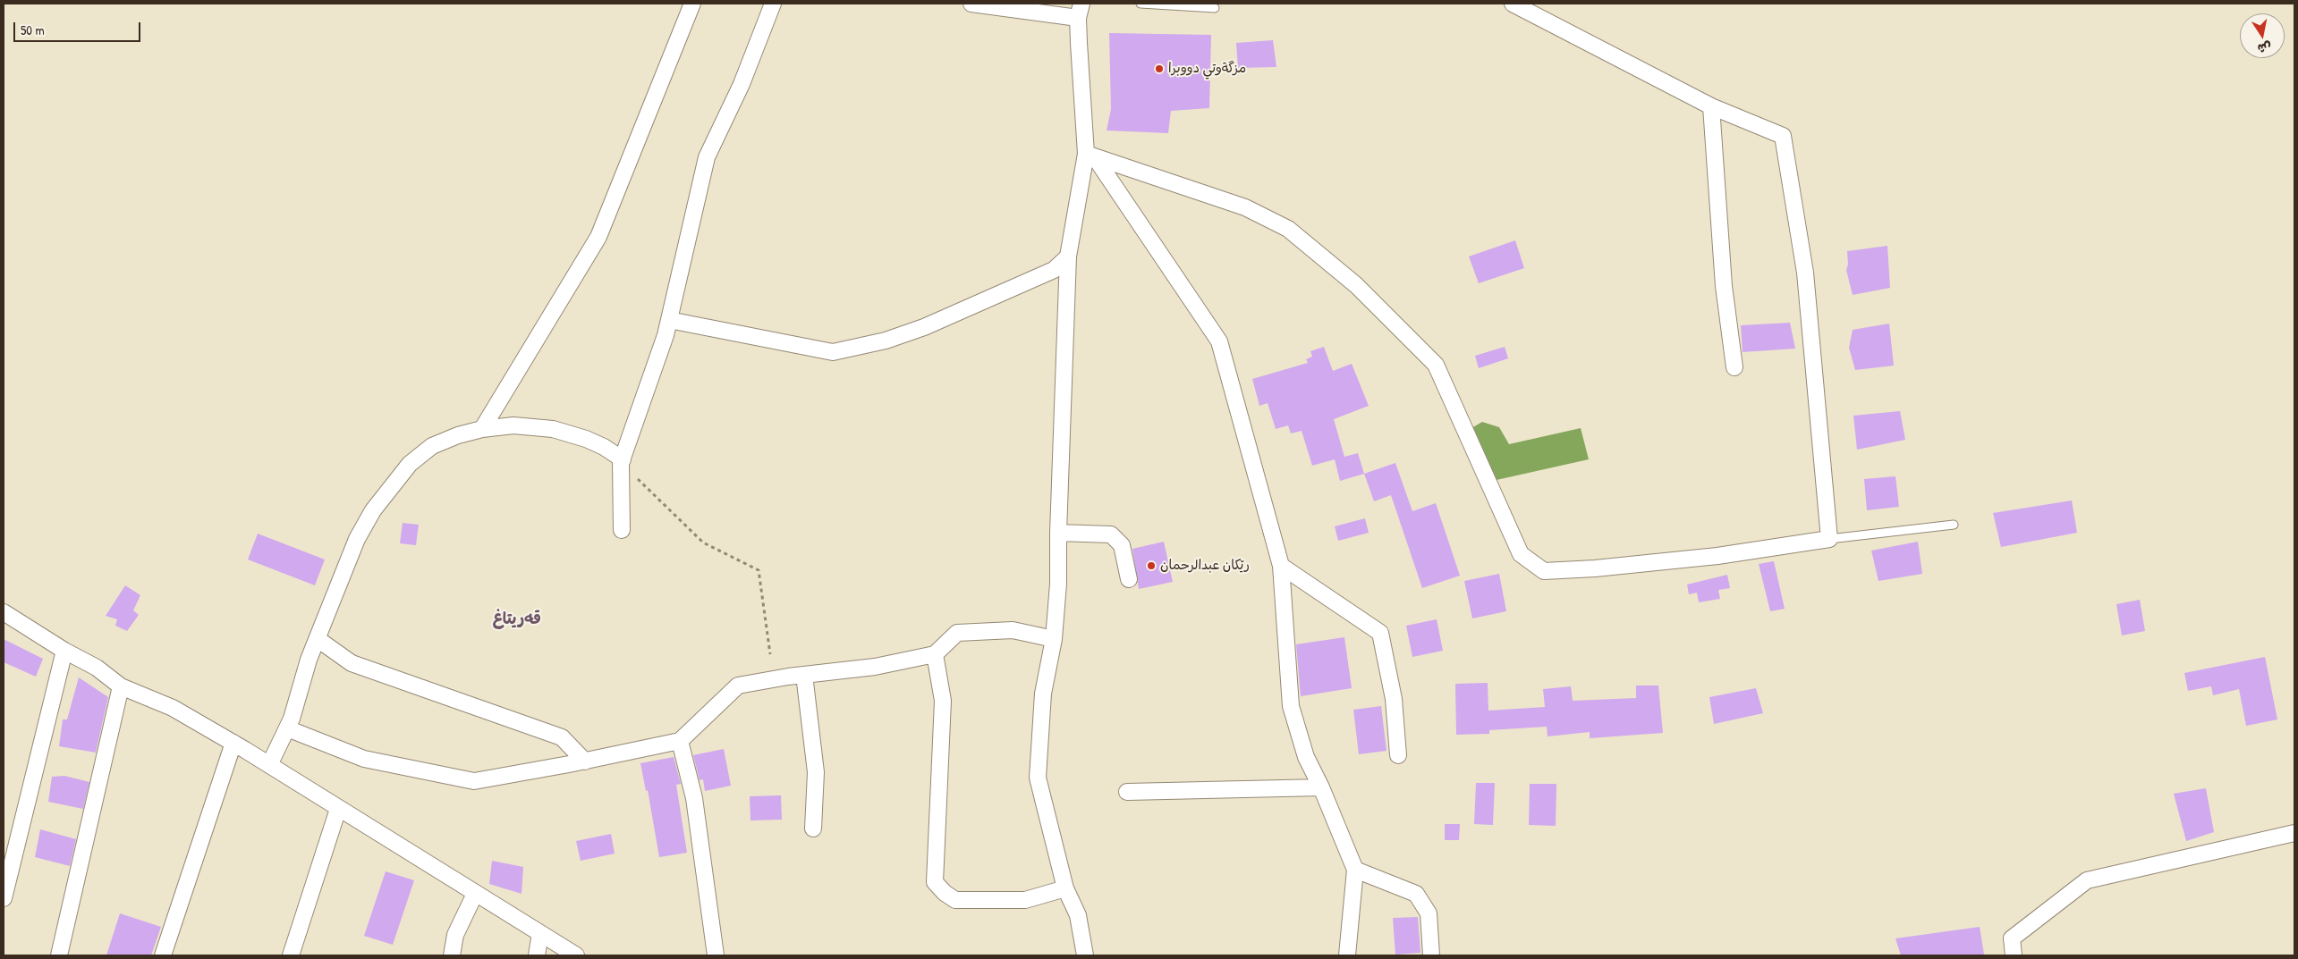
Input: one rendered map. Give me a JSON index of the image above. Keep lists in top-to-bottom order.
{
  "districts": ["قەریتاغ"],
  "places": ["مزگةوتي دووبرا", "رێكان عبدالرحمان"],
  "scale_bar": "50 m",
  "north": "bottom"
}
